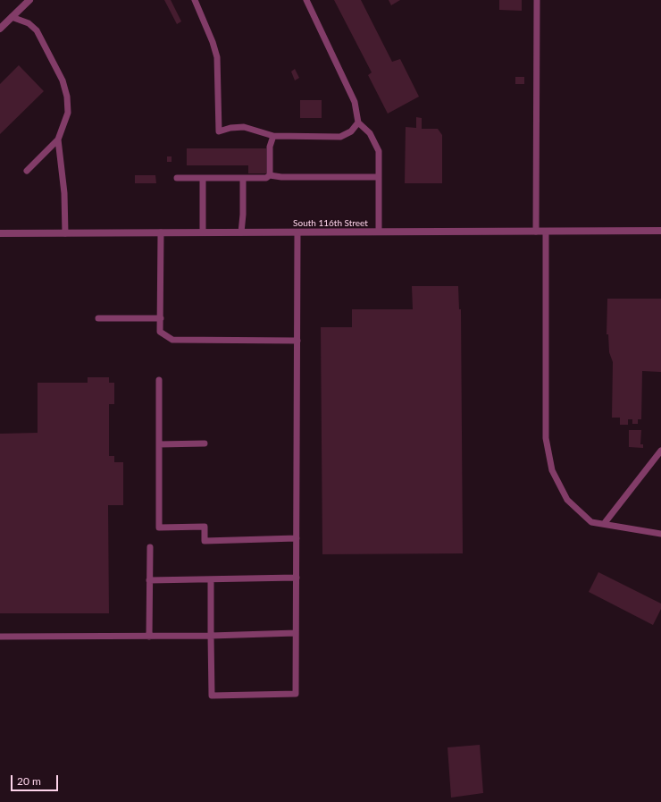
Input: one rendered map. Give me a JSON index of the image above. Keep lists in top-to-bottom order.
{
  "streets": {
    "street": ["South 116th Street"]
  },
  "scale_bar": "20 m"
}
